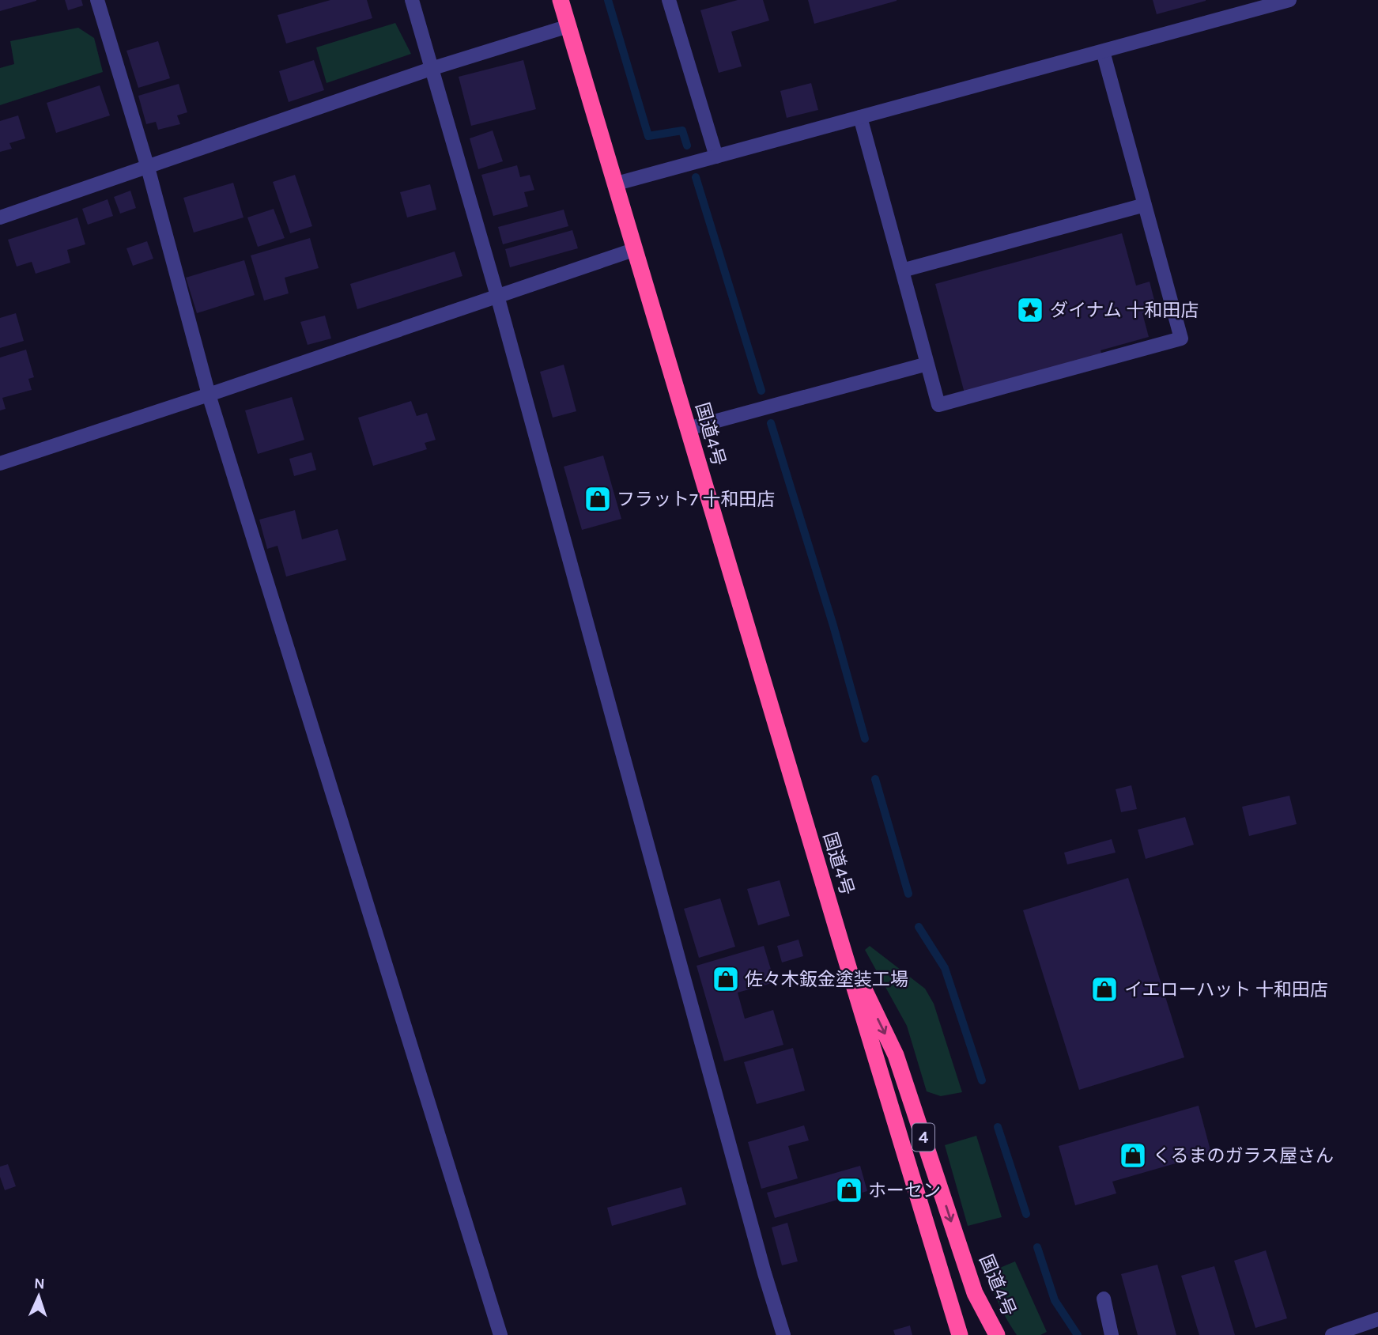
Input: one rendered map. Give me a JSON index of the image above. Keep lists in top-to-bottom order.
{
  "streets": {
    "highway": ["国道4号", "4"]
  },
  "places": {
    "place": ["ダイナム 十和田店"],
    "shop": [
      "フラット7 十和田店",
      "佐々木鈑金塗装工場",
      "イエローハット 十和田店",
      "くるまのガラス屋さん",
      "ホーセン"
    ]
  },
  "north": "top"
}
